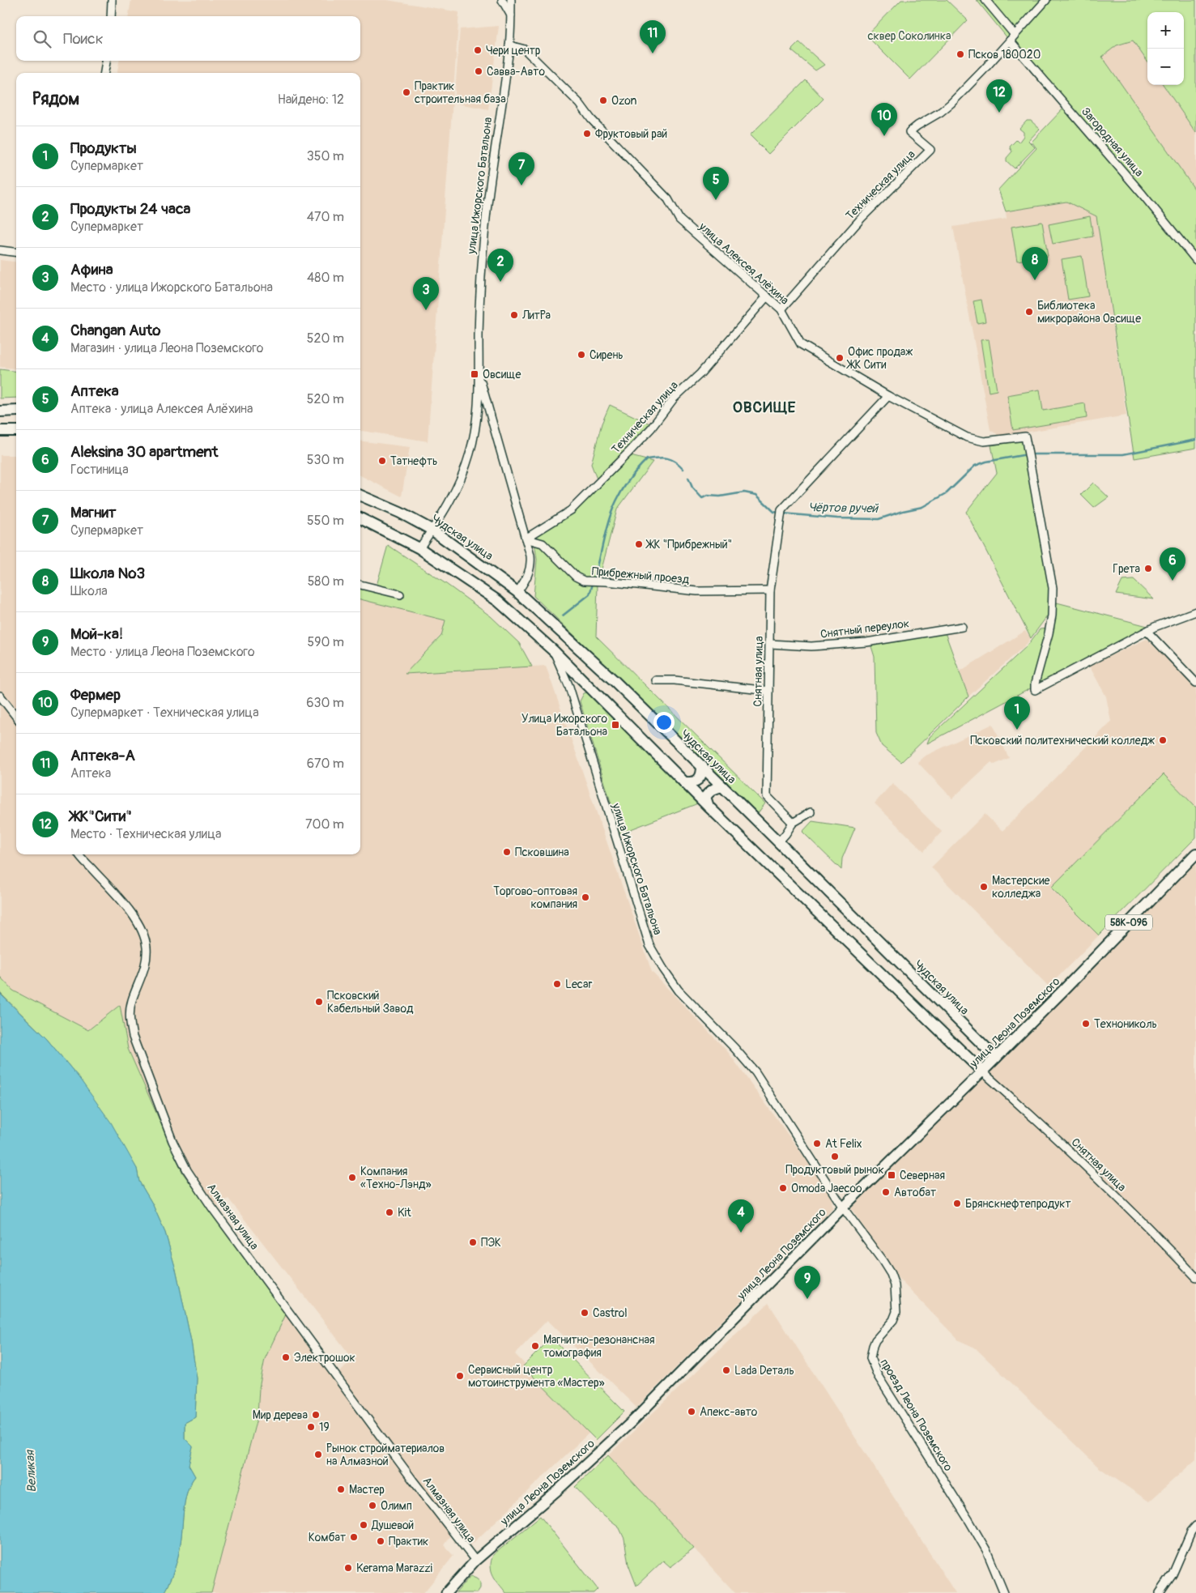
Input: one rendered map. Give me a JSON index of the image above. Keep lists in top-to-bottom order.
{
  "streets": {
    "highway": ["Чудская улица", "58К-096", "улица Леона Поземского"],
    "street": [
      "Загородная улица",
      "Техническая улица",
      "улица Ижорского Батальона",
      "улица Алексея Алёхина",
      "Прибрежный проезд",
      "Снятный переулок",
      "Снятная улица",
      "Алмазная улица",
      "проезд Леона Поземского"
    ]
  },
  "crossings": [
    ["Загородная улица", "Техническая улица"],
    ["Техническая улица", "улица Ижорского Батальона"],
    ["Техническая улица", "улица Алексея Алёхина"],
    ["Техническая улица", "Прибрежный проезд"],
    ["улица Ижорского Батальона", "улица Алексея Алёхина"],
    ["улица Ижорского Батальона", "Чудская улица"],
    ["улица Ижорского Батальона", "Прибрежный проезд"],
    ["улица Ижорского Батальона", "улица Леона Поземского"],
    ["улица Ижорского Батальона", "проезд Леона Поземского"],
    ["улица Алексея Алёхина", "Снятная улица"],
    ["Чудская улица", "улица Леона Поземского"],
    ["Прибрежный проезд", "Снятная улица"],
    ["Снятный переулок", "Снятная улица"],
    ["Снятная улица", "улица Леона Поземского"],
    ["улица Леона Поземского", "Алмазная улица"],
    ["улица Леона Поземского", "проезд Леона Поземского"]
  ],
  "districts": ["ОВСИЩЕ"],
  "water": ["Чёртов ручей", "Великая"],
  "parks": ["сквер Соколинка"],
  "places": {
    "other": [
      "Чери центр",
      "Псков 180020",
      "Савва-Авто",
      "Практик строительная база",
      "Ozon",
      "Фруктовый рай",
      "Библиотека микрорайона Овсище",
      "ЛитРа",
      "Сирень",
      "Офис продаж ЖК Сити",
      "Татнефть",
      "ЖК \"Прибрежный\"",
      "Грета",
      "Псковский политехнический колледж",
      "Псковшина",
      "Мастерские колледжа",
      "Торгово-оптовая компания",
      "Lecar",
      "Псковский Кабельный Завод",
      "Технониколь",
      "At Felix",
      "Продуктовый рынок",
      "Компания «Техно-Лэнд»",
      "Omoda Jaecoo",
      "Автобат",
      "Брянскнефтепродукт",
      "Kit",
      "ПЭК",
      "Castrol",
      "Магнитно-резонансная томография",
      "Электрошок",
      "Lada Dеталь",
      "Сервисный центр мотоинструмента «Мастер»",
      "Апекс-авто",
      "Мир дерева",
      "19",
      "Рынок стройматериалов на Алмазной",
      "Мастер",
      "Олимп",
      "Душевой",
      "Комбат",
      "Практик",
      "Kerama Marazzi"
    ],
    "transit": ["Овсище", "Улица Ижорского Батальона", "Северная"]
  },
  "page": {
    "map_buttons": ["+", "−"],
    "search": "Поиск",
    "pins": [
      "11",
      "12",
      "10",
      "7",
      "5",
      "8",
      "2",
      "3",
      "6",
      "1",
      "4",
      "9"
    ],
    "heading": ["Рядом", "Найдено: 12"],
    "list": [
      {
        "mark": "1",
        "name": "Продукты",
        "note": "Супермаркет",
        "value": "350 m"
      },
      {
        "mark": "2",
        "name": "Продукты 24 часа",
        "note": "Супермаркет",
        "value": "470 m"
      },
      {
        "mark": "3",
        "name": "Афина",
        "note": "Место · улица Ижорского Батальона",
        "value": "480 m"
      },
      {
        "mark": "4",
        "name": "Changan Auto",
        "note": "Магазин · улица Леона Поземского",
        "value": "520 m"
      },
      {
        "mark": "5",
        "name": "Аптека",
        "note": "Аптека · улица Алексея Алёхина",
        "value": "520 m"
      },
      {
        "mark": "6",
        "name": "Aleksina 30 apartment",
        "note": "Гостиница",
        "value": "530 m"
      },
      {
        "mark": "7",
        "name": "Магнит",
        "note": "Супермаркет",
        "value": "550 m"
      },
      {
        "mark": "8",
        "name": "Школа №3",
        "note": "Школа",
        "value": "580 m"
      },
      {
        "mark": "9",
        "name": "Мой-ка!",
        "note": "Место · улица Леона Поземского",
        "value": "590 m"
      },
      {
        "mark": "10",
        "name": "Фермер",
        "note": "Супермаркет · Техническая улица",
        "value": "630 m"
      },
      {
        "mark": "11",
        "name": "Аптека-А",
        "note": "Аптека",
        "value": "670 m"
      },
      {
        "mark": "12",
        "name": "ЖК\"Сити\"",
        "note": "Место · Техническая улица",
        "value": "700 m"
      }
    ]
  }
}
